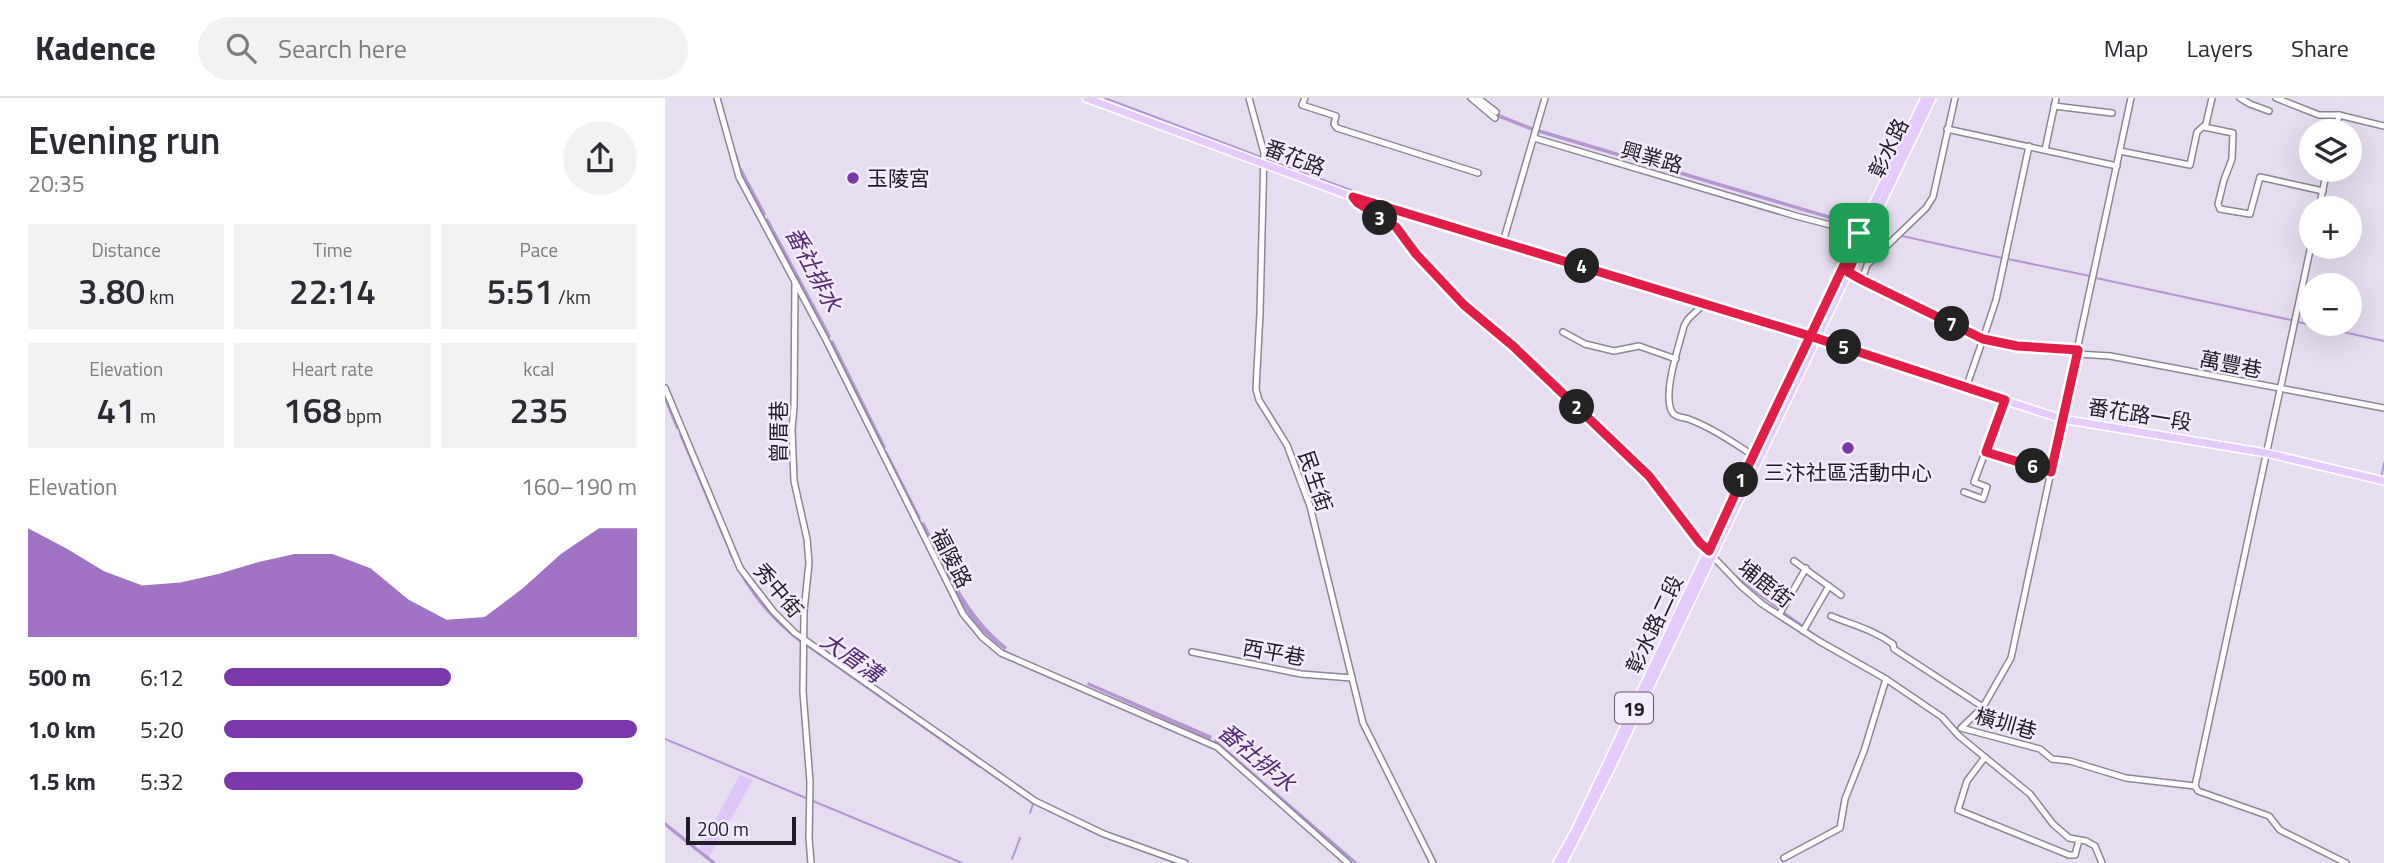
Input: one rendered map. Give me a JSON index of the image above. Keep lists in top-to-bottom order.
{
  "streets": {
    "main road": [
      "彰水路",
      "番花路",
      "番花路一段",
      "彰水路二段",
      "19"
    ],
    "street": [
      "興業路",
      "萬豐巷",
      "曾厝巷",
      "民生街",
      "福陵路",
      "埔鹿街",
      "秀中街",
      "西平巷",
      "橫圳巷"
    ]
  },
  "crossings": [
    ["彰水路", "番花路"],
    ["彰水路", "興業路"],
    ["彰水路", "萬豐巷"],
    ["彰水路", "番花路一段"],
    ["彰水路", "埔鹿街"],
    ["彰水路", "彰水路二段"],
    ["番花路", "番花路一段"],
    ["番花路", "民生街"],
    ["番花路", "埔鹿街"],
    ["萬豐巷", "橫圳巷"],
    ["番花路一段", "橫圳巷"],
    ["曾厝巷", "福陵路"],
    ["曾厝巷", "秀中街"],
    ["民生街", "西平巷"],
    ["埔鹿街", "彰水路二段"]
  ],
  "water": ["番社排水", "大厝溝"],
  "places": ["玉陵宮", "三汴社區活動中心"],
  "scale_bar": "200 m",
  "page": {
    "header": "Kadence",
    "search": "Search here",
    "nav": ["Map", "Layers", "Share"],
    "heading": ["Evening run", "20:35"],
    "map_buttons": ["+", "−"],
    "pins": [
      "3",
      "4",
      "7",
      "5",
      "2",
      "6",
      "1"
    ],
    "stats": [
      ["Distance", "3.80 km"],
      ["Time", "22:14"],
      ["Pace", "5:51 /km"],
      ["Elevation", "41 m"],
      ["Heart rate", "168 bpm"],
      ["kcal", "235"]
    ],
    "chart": ["Elevation", "160–190 m"],
    "list": [
      {
        "name": "500 m",
        "note": "6:12"
      },
      {
        "name": "1.0 km",
        "note": "5:20"
      },
      {
        "name": "1.5 km",
        "note": "5:32"
      }
    ],
    "scale": "200 m"
  }
}
